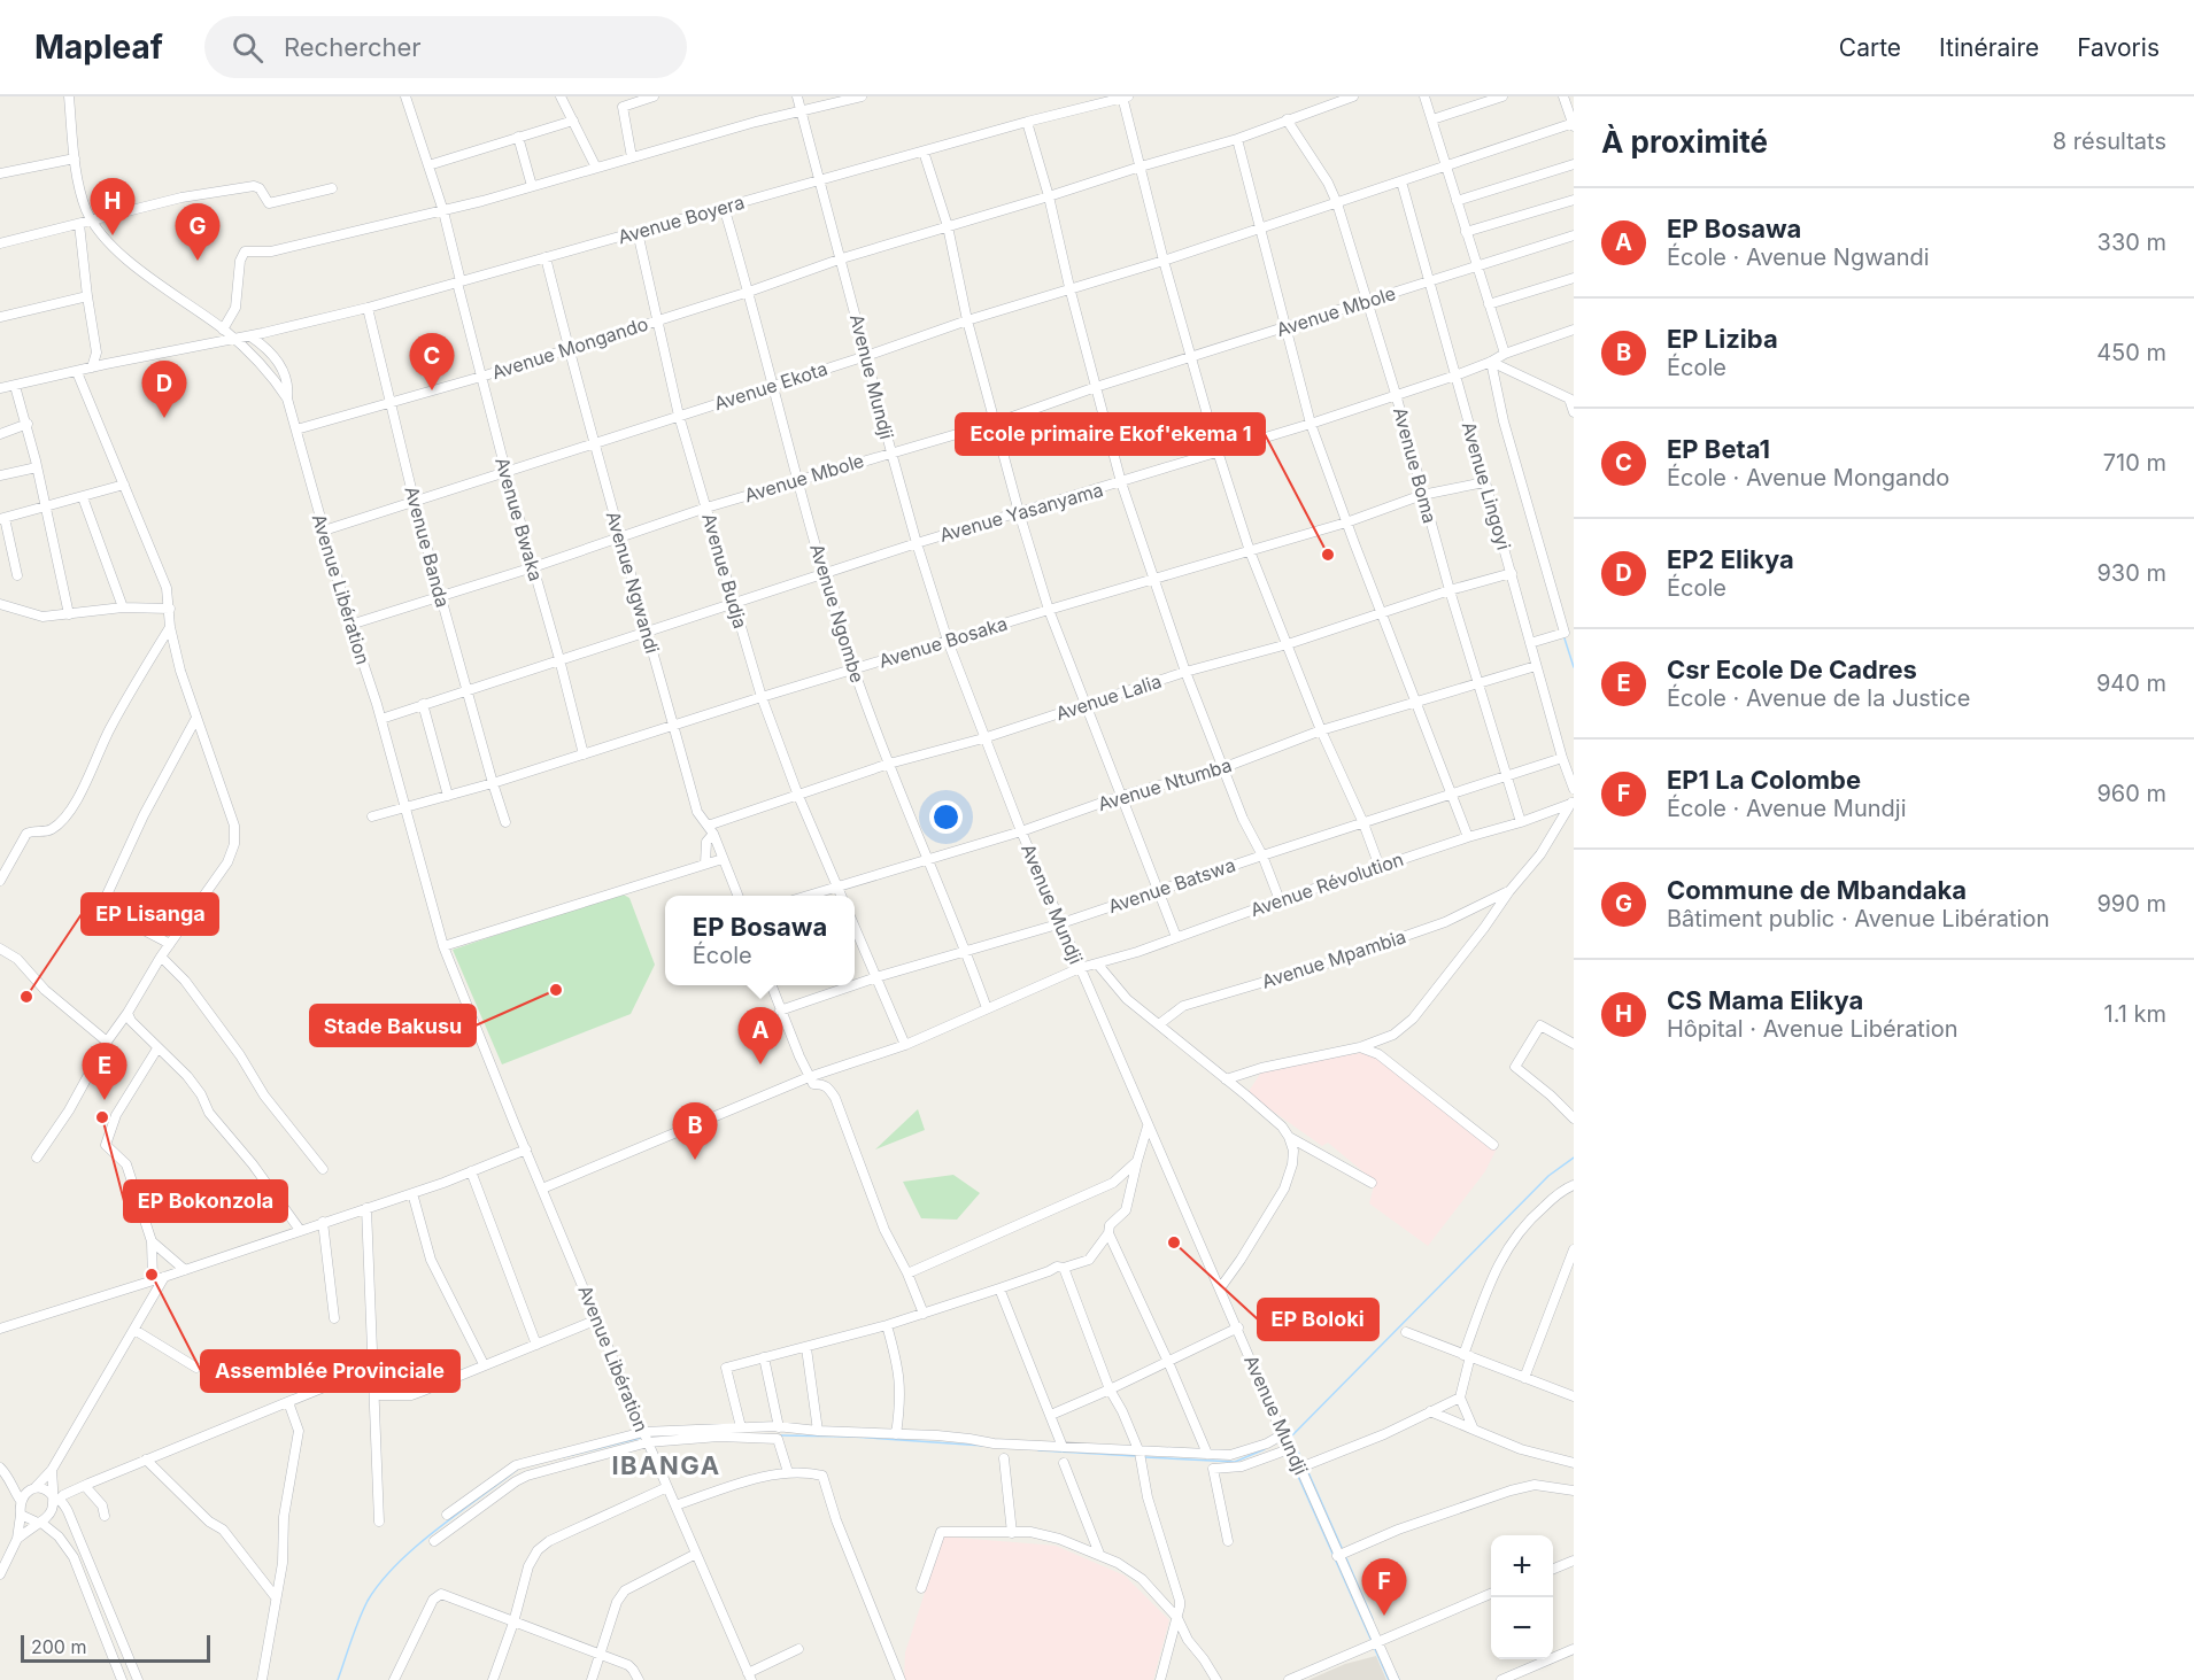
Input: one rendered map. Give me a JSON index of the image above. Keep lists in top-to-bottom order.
{
  "streets": {
    "street": [
      "Avenue Boyera",
      "Avenue Mbole",
      "Avenue Mongando",
      "Avenue Mundji",
      "Avenue Ekota",
      "Avenue Boma",
      "Avenue Lingoyi",
      "Avenue Yasanyama",
      "Avenue Bwaka",
      "Avenue Banda",
      "Avenue Budja",
      "Avenue Ngwandi",
      "Avenue Libération",
      "Avenue Ngombe",
      "Avenue Bosaka",
      "Avenue Lalia",
      "Avenue Ntumba",
      "Avenue Révolution",
      "Avenue Batswa",
      "Avenue Mpambia"
    ]
  },
  "crossings": [
    ["Avenue Boyera", "Avenue Mundji"],
    ["Avenue Boyera", "Avenue Bwaka"],
    ["Avenue Boyera", "Avenue Banda"],
    ["Avenue Boyera", "Avenue Budja"],
    ["Avenue Boyera", "Avenue Ngwandi"],
    ["Avenue Boyera", "Avenue Libération"],
    ["Avenue Boyera", "Avenue Ngombe"],
    ["Avenue Mbole", "Avenue Mundji"],
    ["Avenue Mbole", "Avenue Boma"],
    ["Avenue Mbole", "Avenue Lingoyi"],
    ["Avenue Mbole", "Avenue Bwaka"],
    ["Avenue Mbole", "Avenue Banda"],
    ["Avenue Mbole", "Avenue Budja"],
    ["Avenue Mbole", "Avenue Ngwandi"],
    ["Avenue Mbole", "Avenue Libération"],
    ["Avenue Mbole", "Avenue Ngombe"],
    ["Avenue Mongando", "Avenue Mundji"],
    ["Avenue Mongando", "Avenue Boma"],
    ["Avenue Mongando", "Avenue Bwaka"],
    ["Avenue Mongando", "Avenue Banda"],
    ["Avenue Mongando", "Avenue Budja"],
    ["Avenue Mongando", "Avenue Ngwandi"],
    ["Avenue Mongando", "Avenue Libération"],
    ["Avenue Mongando", "Avenue Ngombe"],
    ["Avenue Mundji", "Avenue Ekota"],
    ["Avenue Mundji", "Avenue Yasanyama"],
    ["Avenue Mundji", "Avenue Bosaka"],
    ["Avenue Mundji", "Avenue Lalia"],
    ["Avenue Mundji", "Avenue Ntumba"],
    ["Avenue Mundji", "Avenue Révolution"],
    ["Avenue Mundji", "Avenue Batswa"],
    ["Avenue Ekota", "Avenue Boma"],
    ["Avenue Ekota", "Avenue Lingoyi"],
    ["Avenue Ekota", "Avenue Bwaka"],
    ["Avenue Ekota", "Avenue Banda"],
    ["Avenue Ekota", "Avenue Budja"],
    ["Avenue Ekota", "Avenue Ngwandi"],
    ["Avenue Ekota", "Avenue Libération"],
    ["Avenue Ekota", "Avenue Ngombe"],
    ["Avenue Boma", "Avenue Yasanyama"],
    ["Avenue Boma", "Avenue Bosaka"],
    ["Avenue Boma", "Avenue Lalia"],
    ["Avenue Boma", "Avenue Ntumba"],
    ["Avenue Boma", "Avenue Révolution"],
    ["Avenue Boma", "Avenue Batswa"],
    ["Avenue Lingoyi", "Avenue Yasanyama"],
    ["Avenue Lingoyi", "Avenue Bosaka"],
    ["Avenue Lingoyi", "Avenue Lalia"],
    ["Avenue Lingoyi", "Avenue Ntumba"],
    ["Avenue Lingoyi", "Avenue Batswa"],
    ["Avenue Yasanyama", "Avenue Bwaka"],
    ["Avenue Yasanyama", "Avenue Banda"],
    ["Avenue Yasanyama", "Avenue Budja"],
    ["Avenue Yasanyama", "Avenue Ngwandi"],
    ["Avenue Yasanyama", "Avenue Libération"],
    ["Avenue Yasanyama", "Avenue Ngombe"],
    ["Avenue Bwaka", "Avenue Bosaka"],
    ["Avenue Banda", "Avenue Bosaka"],
    ["Avenue Budja", "Avenue Bosaka"],
    ["Avenue Budja", "Avenue Lalia"],
    ["Avenue Budja", "Avenue Ntumba"],
    ["Avenue Ngwandi", "Avenue Bosaka"],
    ["Avenue Ngwandi", "Avenue Lalia"],
    ["Avenue Libération", "Avenue Bosaka"],
    ["Avenue Libération", "Avenue Révolution"],
    ["Avenue Ngombe", "Avenue Bosaka"],
    ["Avenue Ngombe", "Avenue Lalia"],
    ["Avenue Ngombe", "Avenue Ntumba"],
    ["Avenue Ngombe", "Avenue Révolution"],
    ["Avenue Ngombe", "Avenue Batswa"]
  ],
  "districts": ["IBANGA"],
  "places": [
    "Ecole primaire Ekof'ekema 1",
    "Stade Bakusu",
    "EP Lisanga",
    "EP Bokonzola",
    "EP Boloki",
    "Assemblée Provinciale"
  ],
  "scale_bar": "200 m",
  "page": {
    "header": "Mapleaf",
    "search": "Rechercher",
    "nav": ["Carte", "Itinéraire", "Favoris"],
    "heading": ["À proximité", "8 résultats"],
    "pins": [
      "H",
      "G",
      "C",
      "D",
      "A",
      "E",
      "B",
      "F"
    ],
    "list": [
      {
        "mark": "A",
        "name": "EP Bosawa",
        "note": "École · Avenue Ngwandi",
        "value": "330 m"
      },
      {
        "mark": "B",
        "name": "EP Liziba",
        "note": "École",
        "value": "450 m"
      },
      {
        "mark": "C",
        "name": "EP Beta1",
        "note": "École · Avenue Mongando",
        "value": "710 m"
      },
      {
        "mark": "D",
        "name": "EP2 Elikya",
        "note": "École",
        "value": "930 m"
      },
      {
        "mark": "E",
        "name": "Csr Ecole De Cadres",
        "note": "École · Avenue de la Justice",
        "value": "940 m"
      },
      {
        "mark": "F",
        "name": "EP1 La Colombe",
        "note": "École · Avenue Mundji",
        "value": "960 m"
      },
      {
        "mark": "G",
        "name": "Commune de Mbandaka",
        "note": "Bâtiment public · Avenue Libération",
        "value": "990 m"
      },
      {
        "mark": "H",
        "name": "CS Mama Elikya",
        "note": "Hôpital · Avenue Libération",
        "value": "1.1 km"
      }
    ],
    "popup": ["EP Bosawa", "École"],
    "map_buttons": ["+", "−"],
    "scale": "200 m"
  }
}
